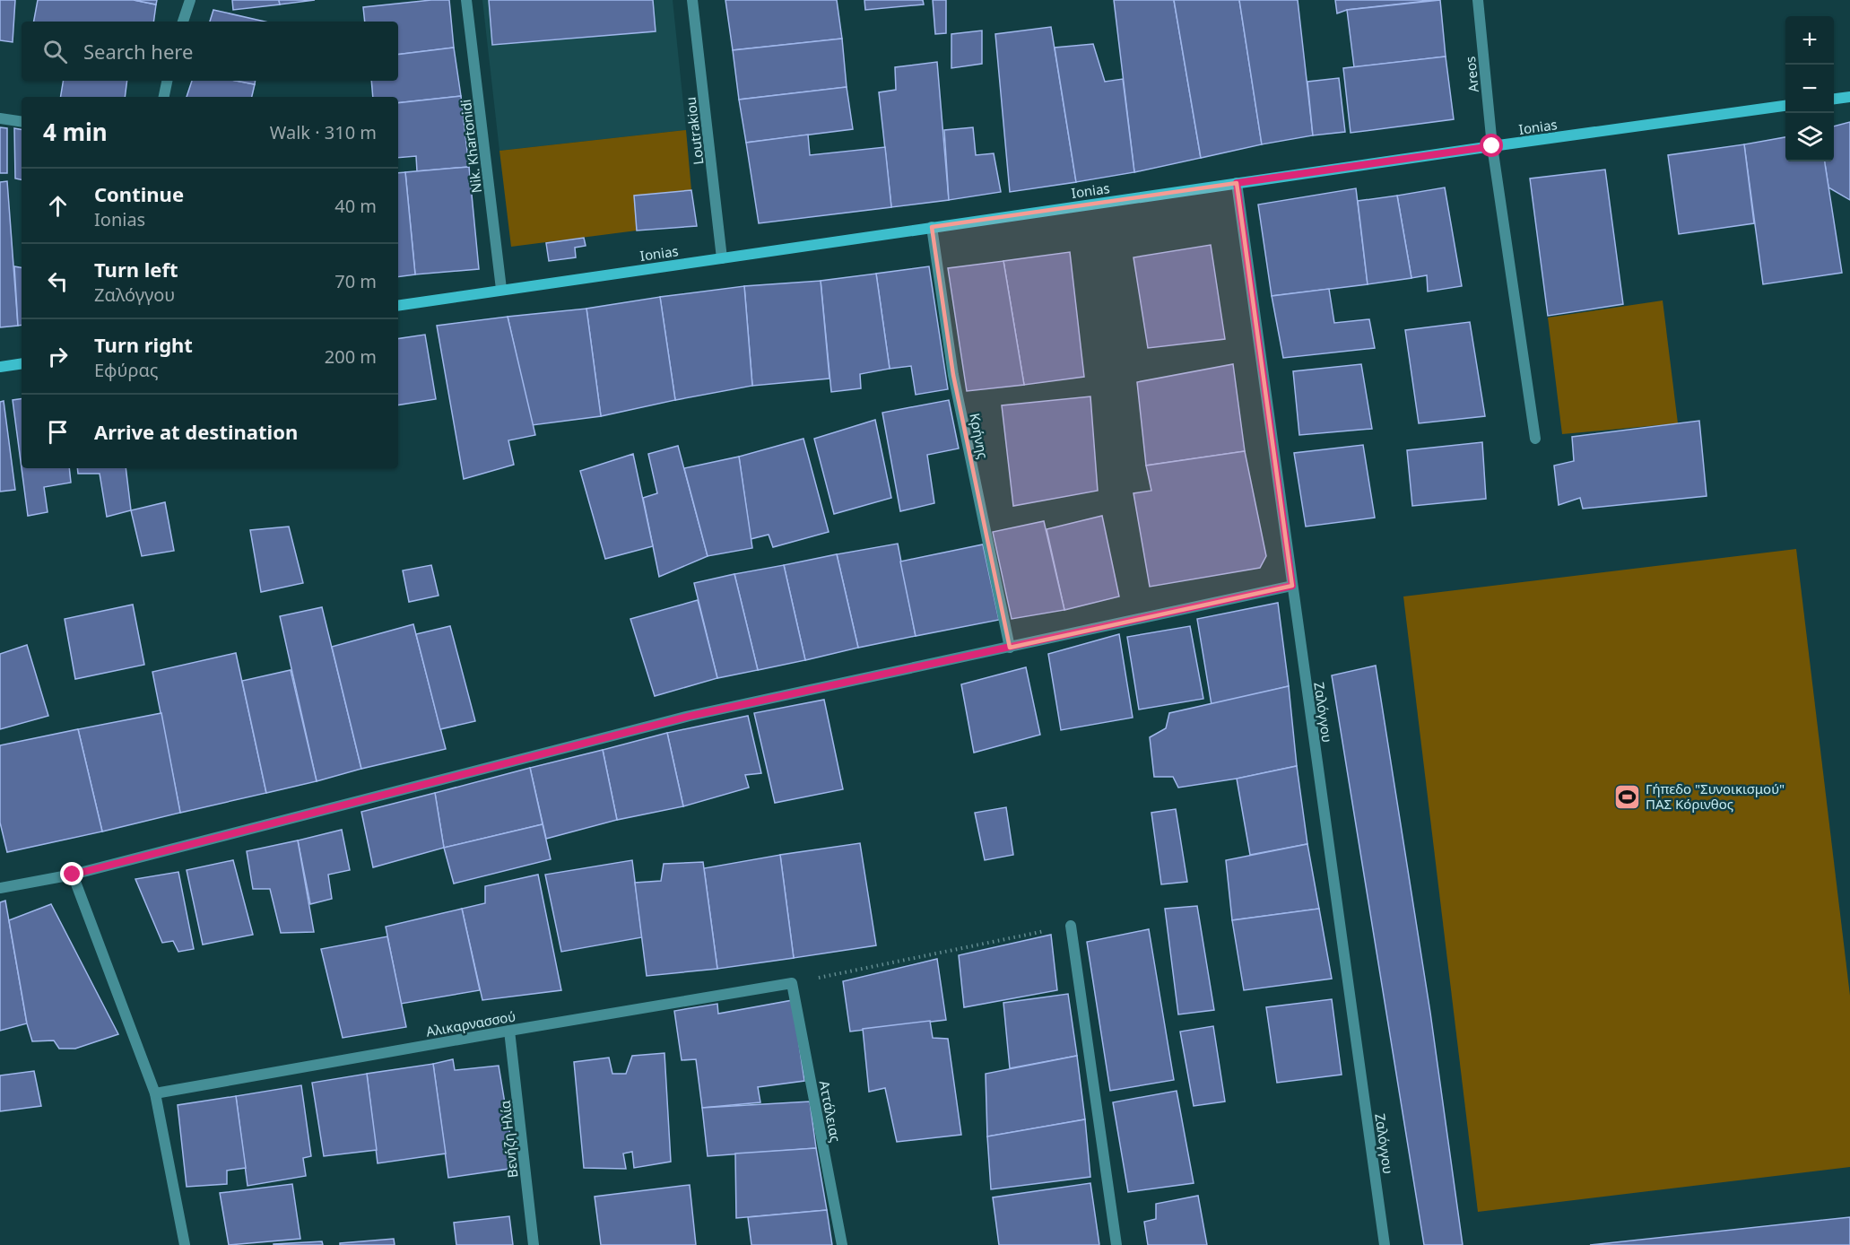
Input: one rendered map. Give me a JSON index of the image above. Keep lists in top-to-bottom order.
{
  "streets": {
    "street": [
      "Areos",
      "Ionias",
      "Loutrakiou",
      "Nik. Khartonidi",
      "Κρήνης",
      "Ζαλόγγου",
      "Αλικαρνασσού",
      "Αττάλειας",
      "Βενήζη Ηλία"
    ]
  },
  "crossings": [
    ["Areos", "Ionias"],
    ["Ionias", "Loutrakiou"],
    ["Ionias", "Nik. Khartonidi"],
    ["Ionias", "Κρήνης"],
    ["Ionias", "Ζαλόγγου"],
    ["Αλικαρνασσού", "Αττάλειας"],
    ["Αλικαρνασσού", "Βενήζη Ηλία"]
  ],
  "places": {
    "sports": ["Γήπεδο \"Συνοικισμού\" ΠΑΣ Κόρινθος"]
  },
  "page": {
    "map_buttons": ["+", "−"],
    "search": "Search here",
    "heading": ["4 min", "Walk · 310 m"],
    "list": [
      ["Continue", "Ionias", "40 m"],
      ["Turn left", "Ζαλόγγου", "70 m"],
      ["Turn right", "Εφύρας", "200 m"],
      "Arrive at destination"
    ]
  }
}
